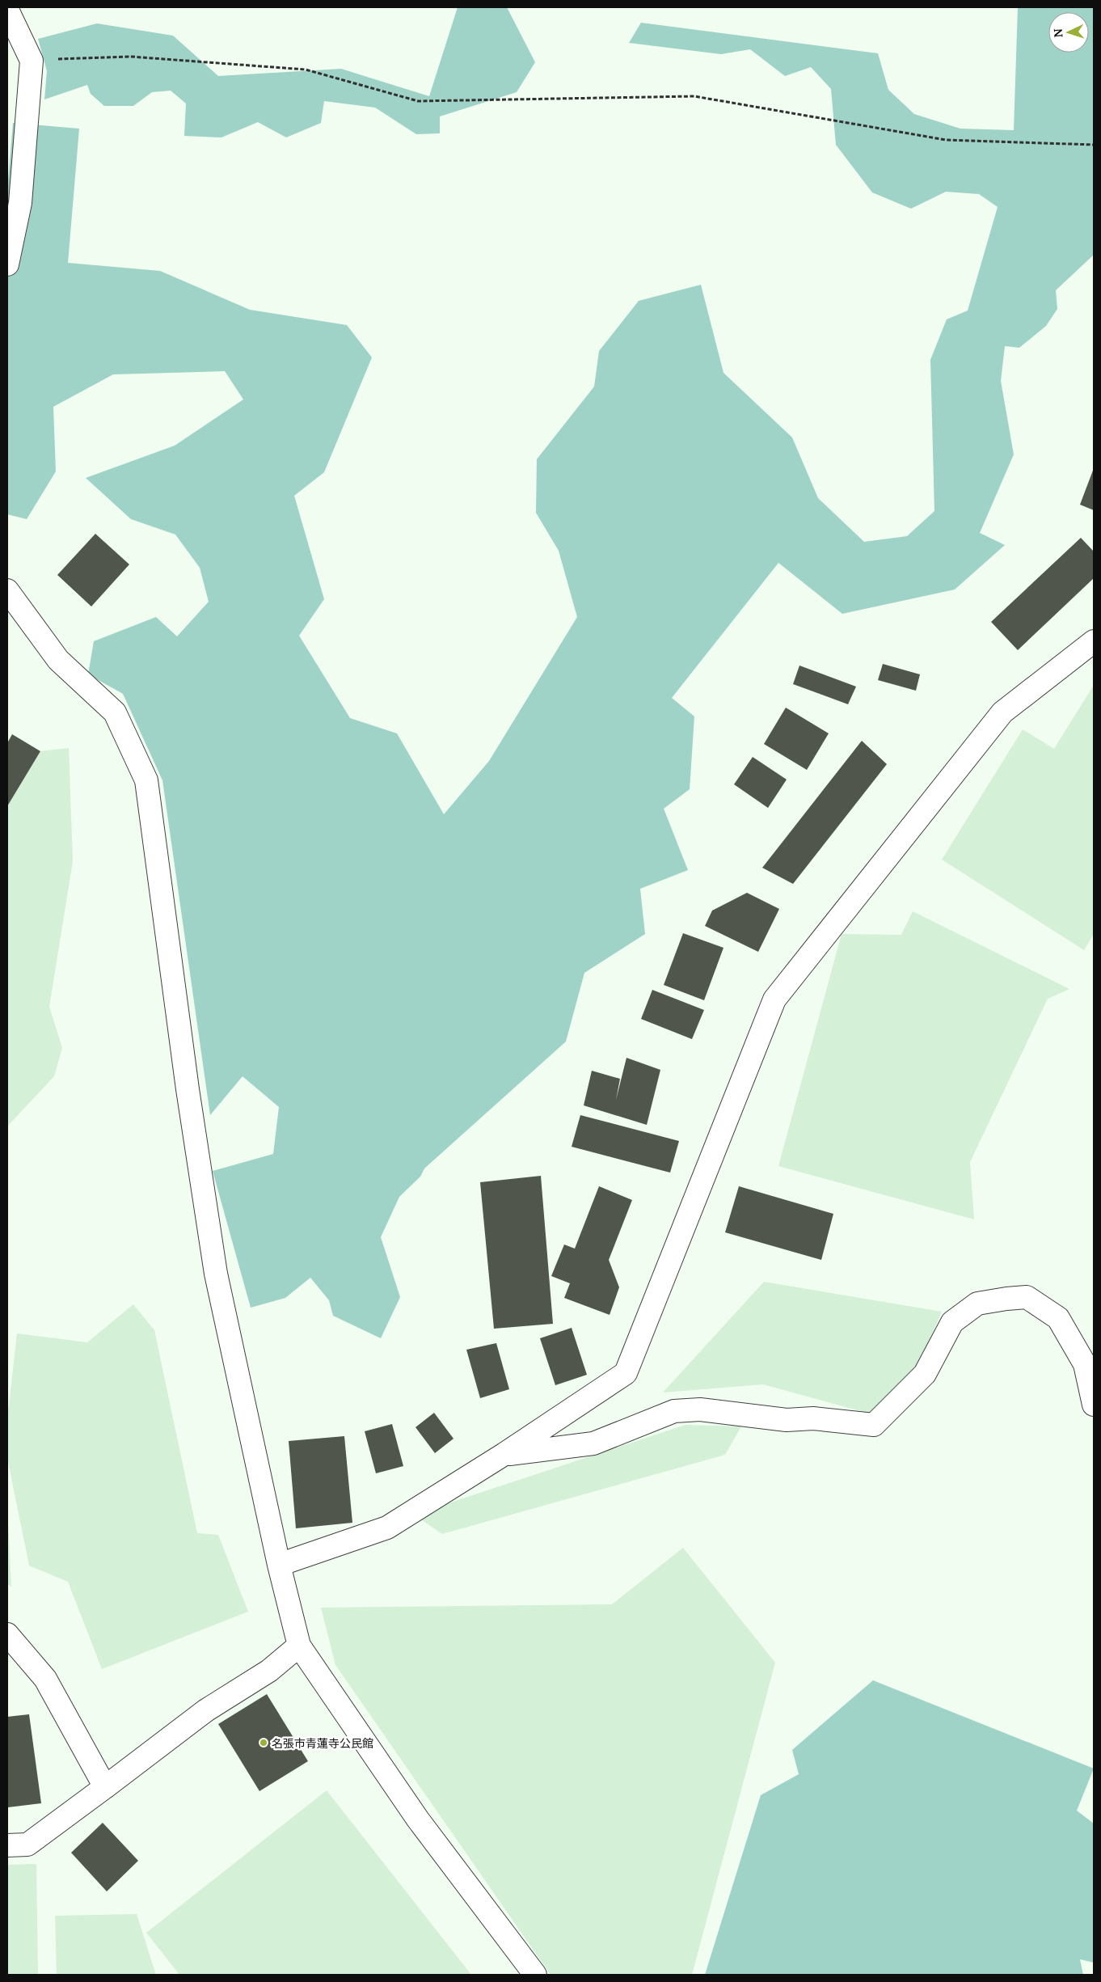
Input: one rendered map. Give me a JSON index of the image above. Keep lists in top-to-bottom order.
{
  "places": ["名張市青蓮寺公民館"],
  "north": "left"
}
